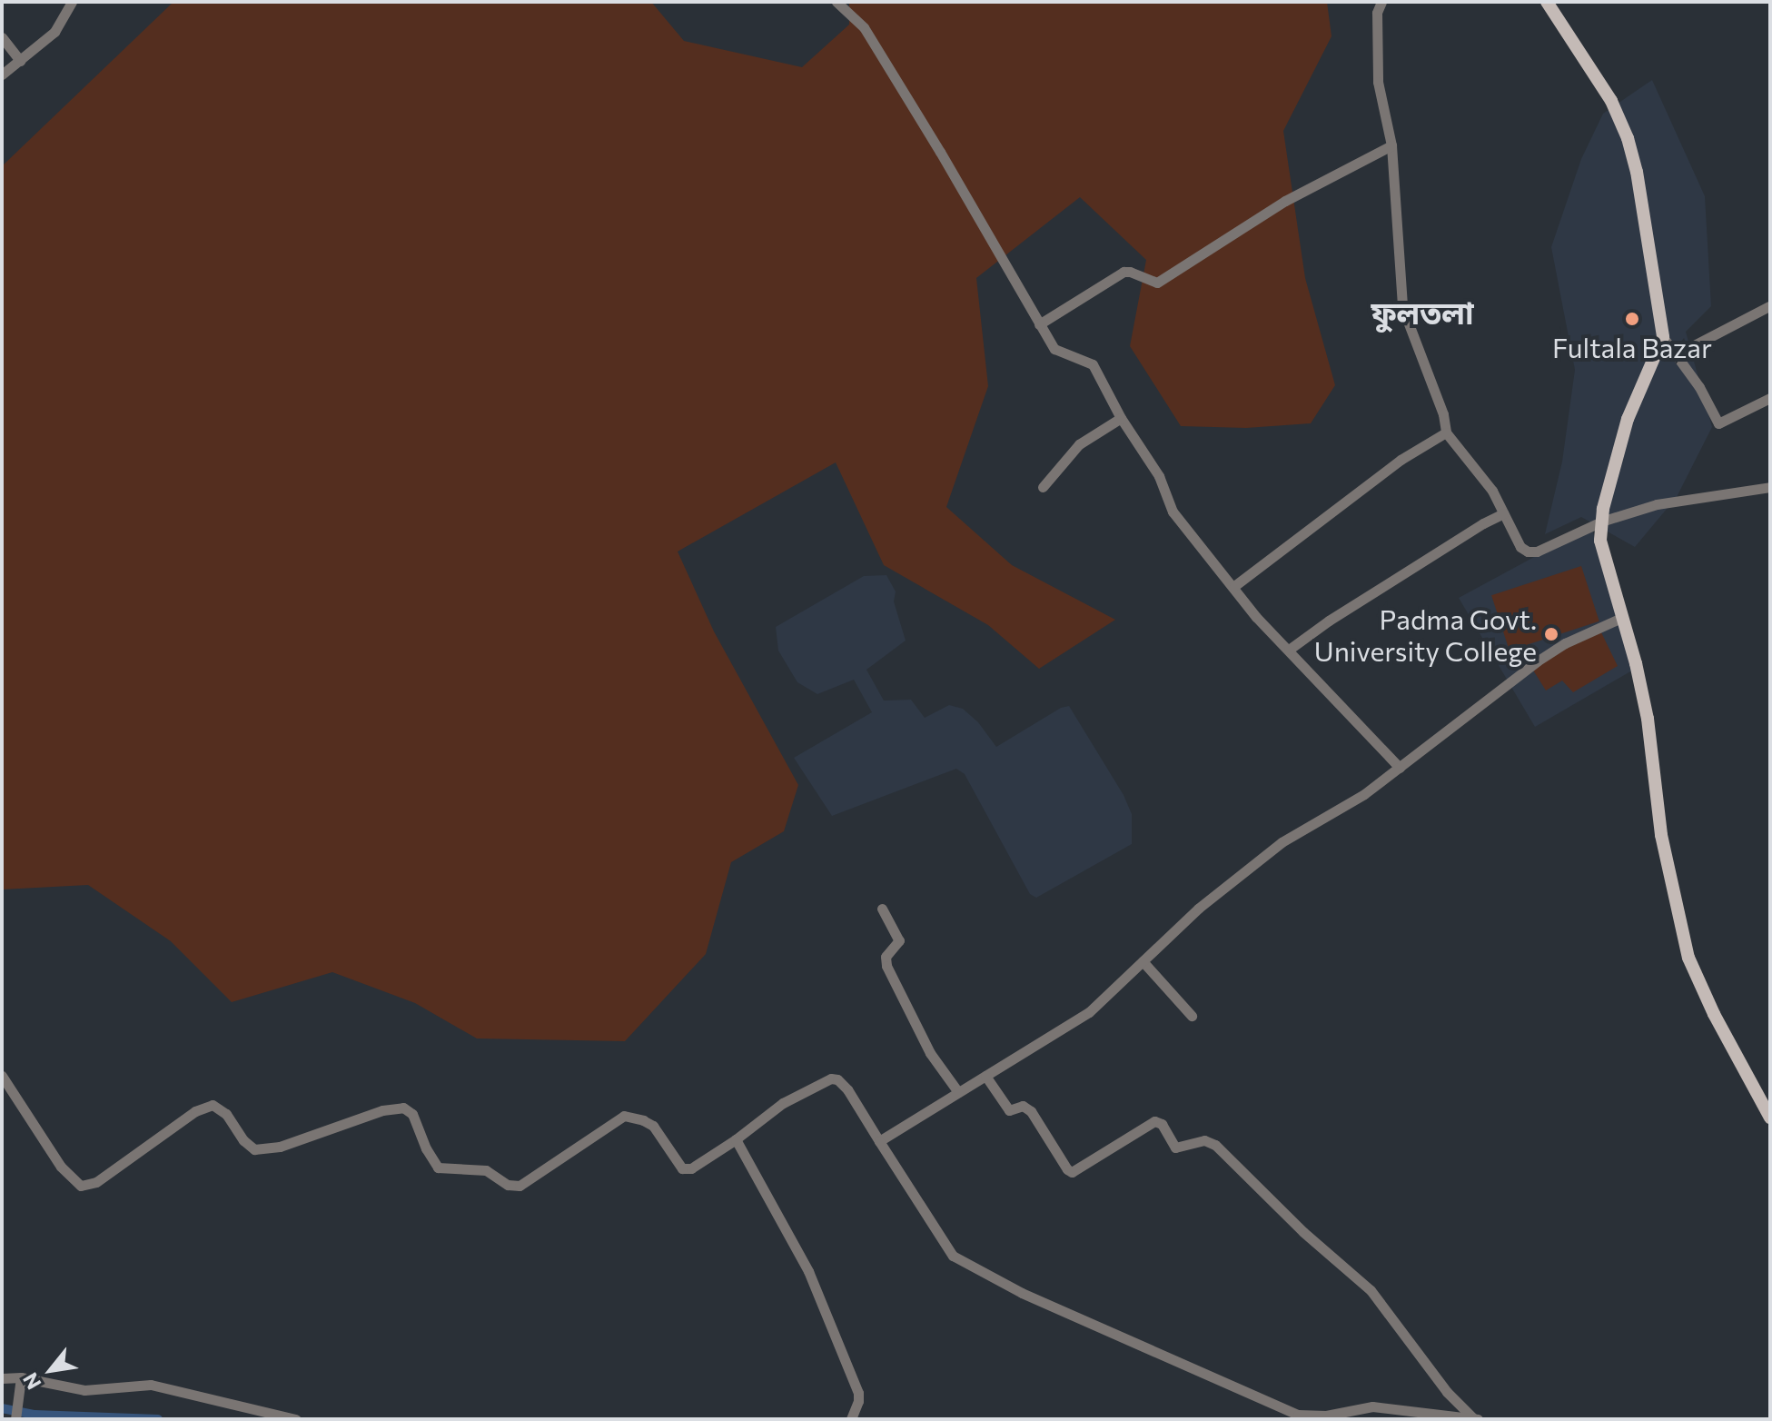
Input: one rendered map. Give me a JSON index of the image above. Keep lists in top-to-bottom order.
{
  "districts": ["ফুলতলা"],
  "places": ["Fultala Bazar", "Padma Govt. University College"],
  "north": "bottom left"
}
